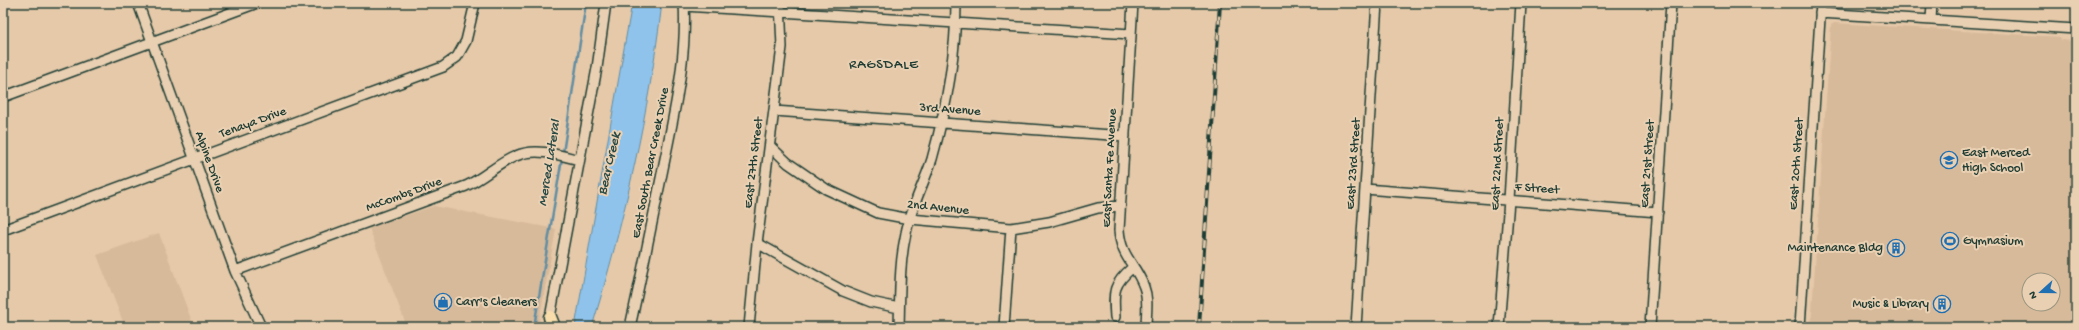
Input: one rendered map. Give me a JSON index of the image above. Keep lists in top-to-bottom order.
{
  "streets": {
    "street": [
      "3rd Avenue",
      "Tenaya Drive",
      "Alpine Drive",
      "East South Bear Creek Drive",
      "East 27th Street",
      "East 23rd Street",
      "East 22nd Street",
      "East 21st Street",
      "East 20th Street",
      "East Santa Fe Avenue",
      "F Street",
      "McCombs Drive",
      "2nd Avenue"
    ]
  },
  "crossings": [
    ["3rd Avenue", "East 27th Street"],
    ["3rd Avenue", "East Santa Fe Avenue"],
    ["Tenaya Drive", "Alpine Drive"],
    ["Alpine Drive", "McCombs Drive"],
    ["East 27th Street", "2nd Avenue"],
    ["East 23rd Street", "F Street"],
    ["East 22nd Street", "F Street"],
    ["East 21st Street", "F Street"],
    ["East Santa Fe Avenue", "2nd Avenue"]
  ],
  "districts": ["RAGSDALE"],
  "water": ["Merced Lateral", "Bear Creek"],
  "places": {
    "school or university": ["East Merced High School"],
    "sports": ["Gymnasium"],
    "building": ["Maintenance Bldg", "Music & Library"],
    "shop": ["Carr's Cleaners"]
  },
  "north": "left"
}
